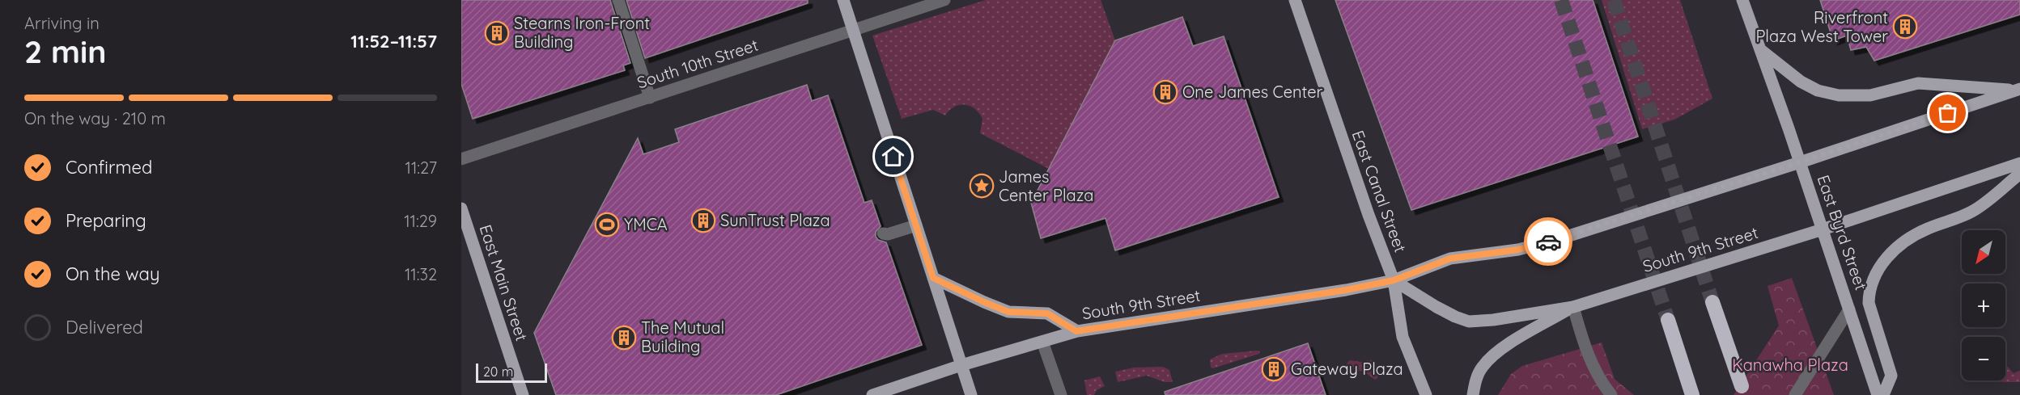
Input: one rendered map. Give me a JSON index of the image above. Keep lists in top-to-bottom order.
{
  "streets": {
    "main road": [
      "East Canal Street",
      "East Byrd Street",
      "South 9th Street",
      "East Main Street"
    ],
    "street": ["South 10th Street"]
  },
  "crossings": [
    ["East Canal Street", "South 9th Street"],
    ["East Byrd Street", "South 9th Street"]
  ],
  "parks": ["Kanawha Plaza"],
  "places": {
    "building": [
      "Riverfront Plaza West Tower",
      "Stearns Iron-Front Building",
      "One James Center",
      "SunTrust Plaza",
      "The Mutual Building",
      "Gateway Plaza"
    ],
    "place": ["James Center Plaza"],
    "sports": ["YMCA"]
  },
  "scale_bar": "20 m",
  "north": "bottom left",
  "page": {
    "heading": ["2 min", "Arriving in", "11:52–11:57"],
    "bar": "On the way · 210 m",
    "list": [
      ["Confirmed", "11:27"],
      ["Preparing", "11:29"],
      ["On the way", "11:32"],
      "Delivered"
    ],
    "map_buttons": ["+", "−"],
    "scale": "20 m"
  }
}
